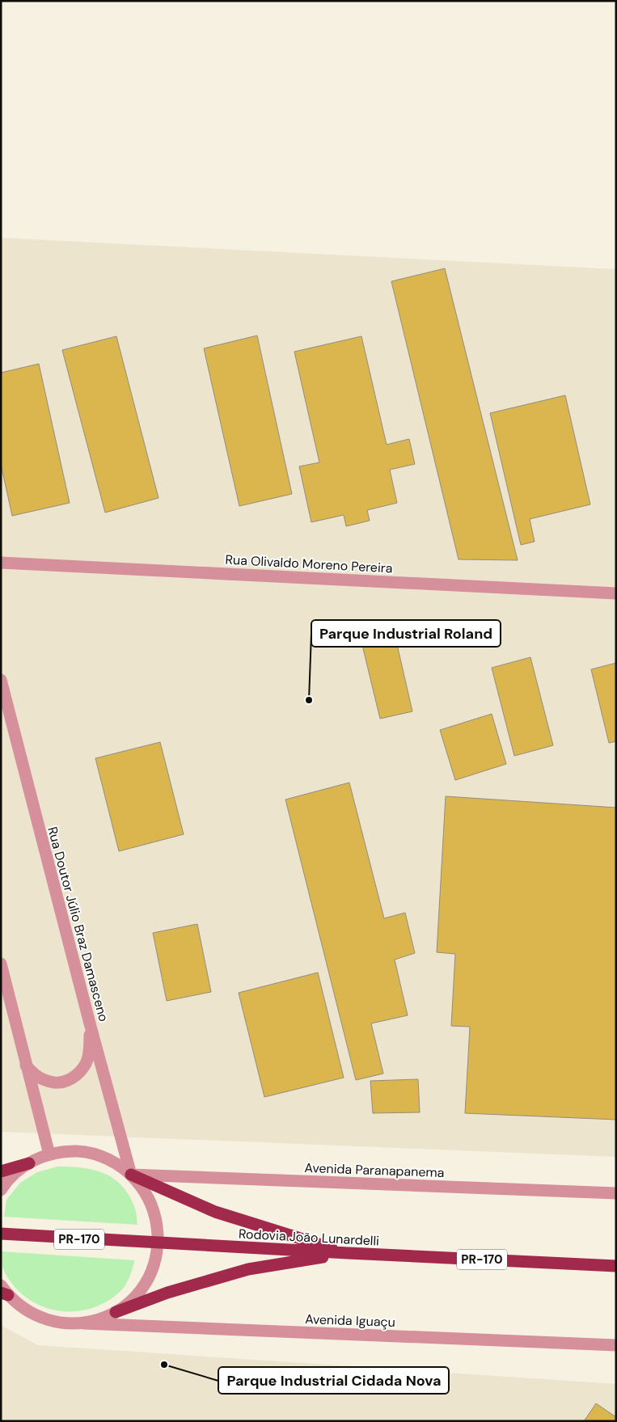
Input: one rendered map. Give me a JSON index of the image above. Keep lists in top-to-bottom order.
{
  "streets": {
    "highway": ["Rodovia João Lunardelli", "PR-170"],
    "street": [
      "Rua Olivaldo Moreno Pereira",
      "Rua Doutor Júlio Braz Damasceno",
      "Avenida Paranapanema",
      "Avenida Iguaçu"
    ]
  },
  "crossings": [
    ["Rua Doutor Júlio Braz Damasceno", "Avenida Paranapanema"]
  ],
  "places": ["Parque Industrial Roland", "Parque Industrial Cidada Nova"]
}
